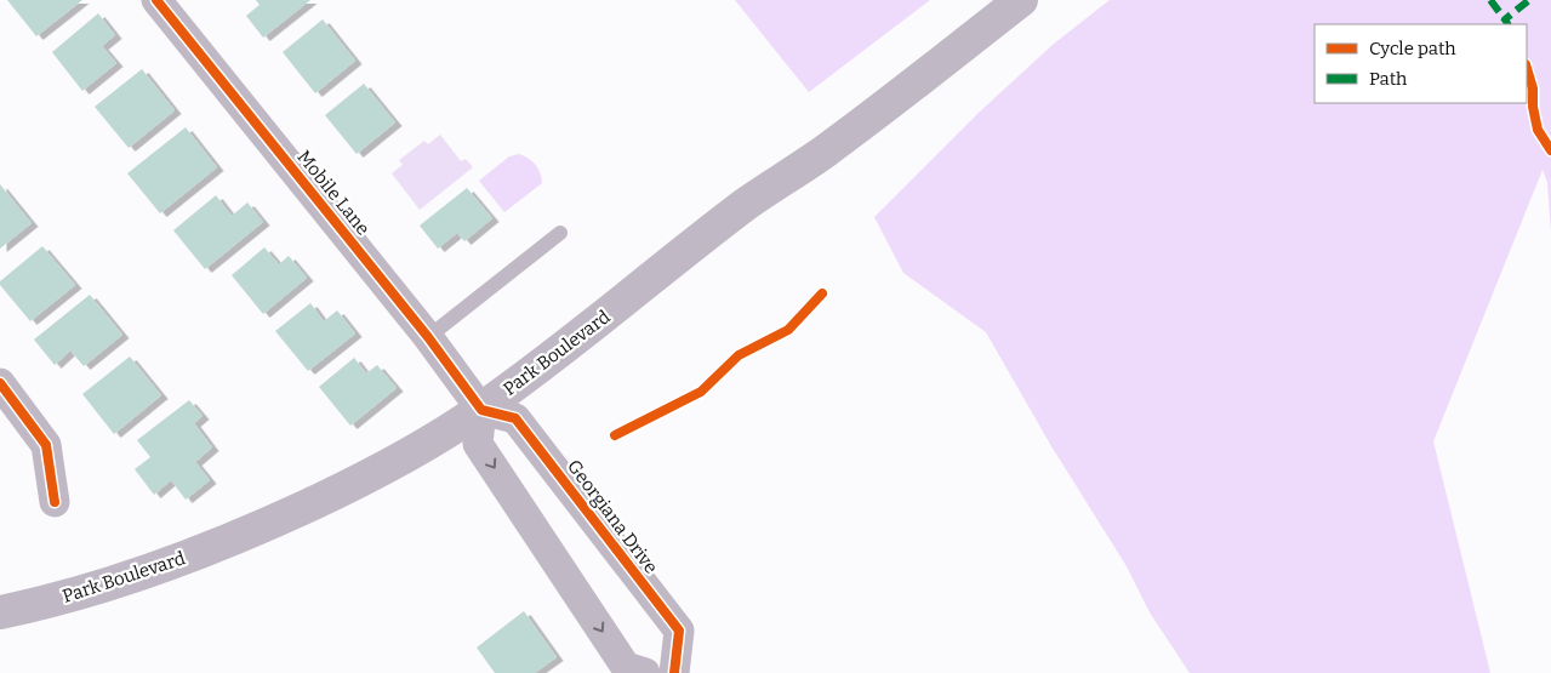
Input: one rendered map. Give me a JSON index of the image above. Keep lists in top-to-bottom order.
{
  "streets": {
    "main road": ["Park Boulevard"],
    "street": ["Mobile Lane", "Georgiana Drive"]
  },
  "crossings": [
    ["Mobile Lane", "Park Boulevard"],
    ["Mobile Lane", "Georgiana Drive"],
    ["Park Boulevard", "Georgiana Drive"]
  ],
  "legend": ["Cycle path", "Path"]
}
